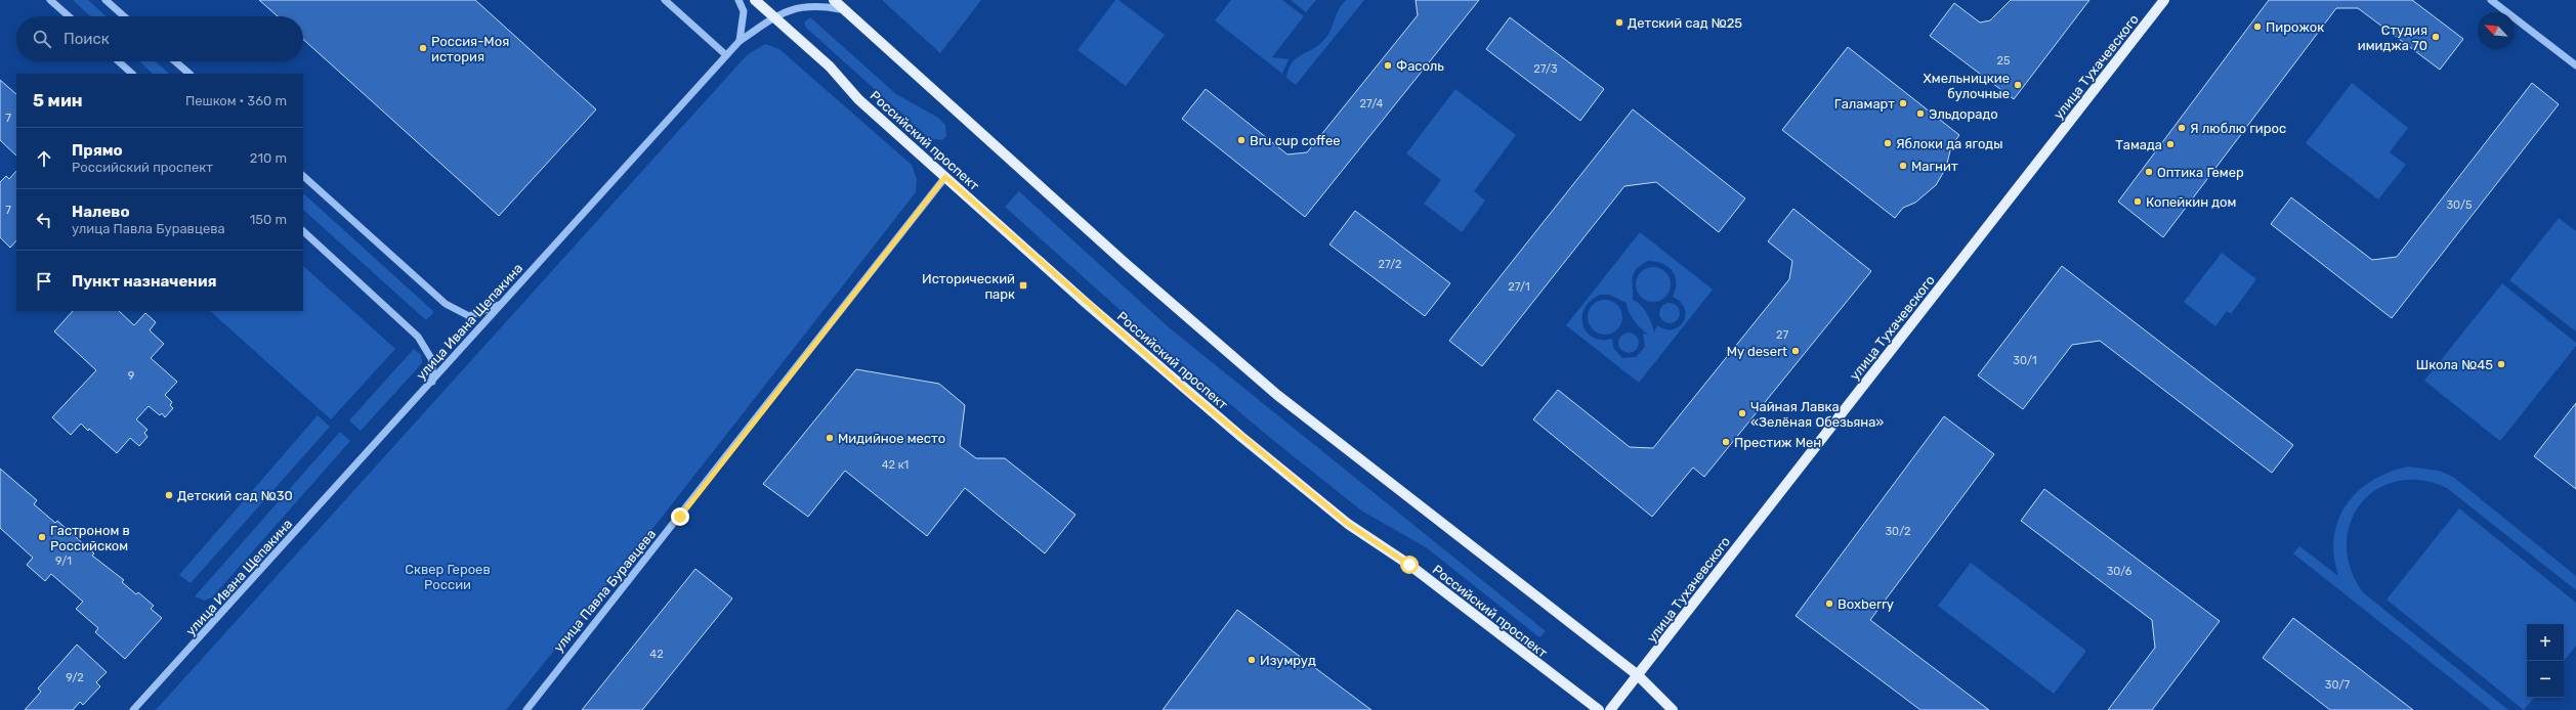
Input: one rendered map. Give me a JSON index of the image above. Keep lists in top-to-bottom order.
{
  "streets": {
    "main road": ["улица Тухачевского", "Российский проспект"],
    "street": ["улица Ивана Щепакина", "улица Павла Буравцева"]
  },
  "crossings": [
    ["Российский проспект", "улица Ивана Щепакина"],
    ["Российский проспект", "улица Павла Буравцева"]
  ],
  "parks": ["Сквер Героев России"],
  "places": {
    "other": [
      "Детский сад №25",
      "Пирожок",
      "Студия имиджа 70",
      "Россия-Моя история",
      "Фасоль",
      "Хмельницкие булочные",
      "Галамарт",
      "Эльдорадо",
      "Я люблю гирос",
      "Bru cup coffee",
      "Яблоки да ягоды",
      "Тамада",
      "Магнит",
      "Оптика Гемер",
      "Копейкин дом",
      "My desert",
      "Школа №45",
      "Чайная Лавка «Зелёная Обезьяна»",
      "Мидийное место",
      "Престиж Мен",
      "Детский сад №30",
      "Гастроном в Российском",
      "Boxberry",
      "Изумруд"
    ],
    "transit": ["Исторический парк"]
  },
  "house_numbers": [
    "25",
    "27/3",
    "27/4",
    "7",
    "30/5",
    "7",
    "27/2",
    "27/1",
    "27",
    "30/1",
    "9",
    "42 к1",
    "30/2",
    "9/1",
    "30/6",
    "42",
    "9/2",
    "30/7"
  ],
  "north": "top left",
  "page": {
    "search": "Поиск",
    "heading": ["5 мин", "Пешком · 360 m"],
    "list": [
      ["Прямо", "Российский проспект", "210 m"],
      ["Налево", "улица Павла Буравцева", "150 m"],
      "Пункт назначения"
    ],
    "map_buttons": ["+", "−"]
  }
}
